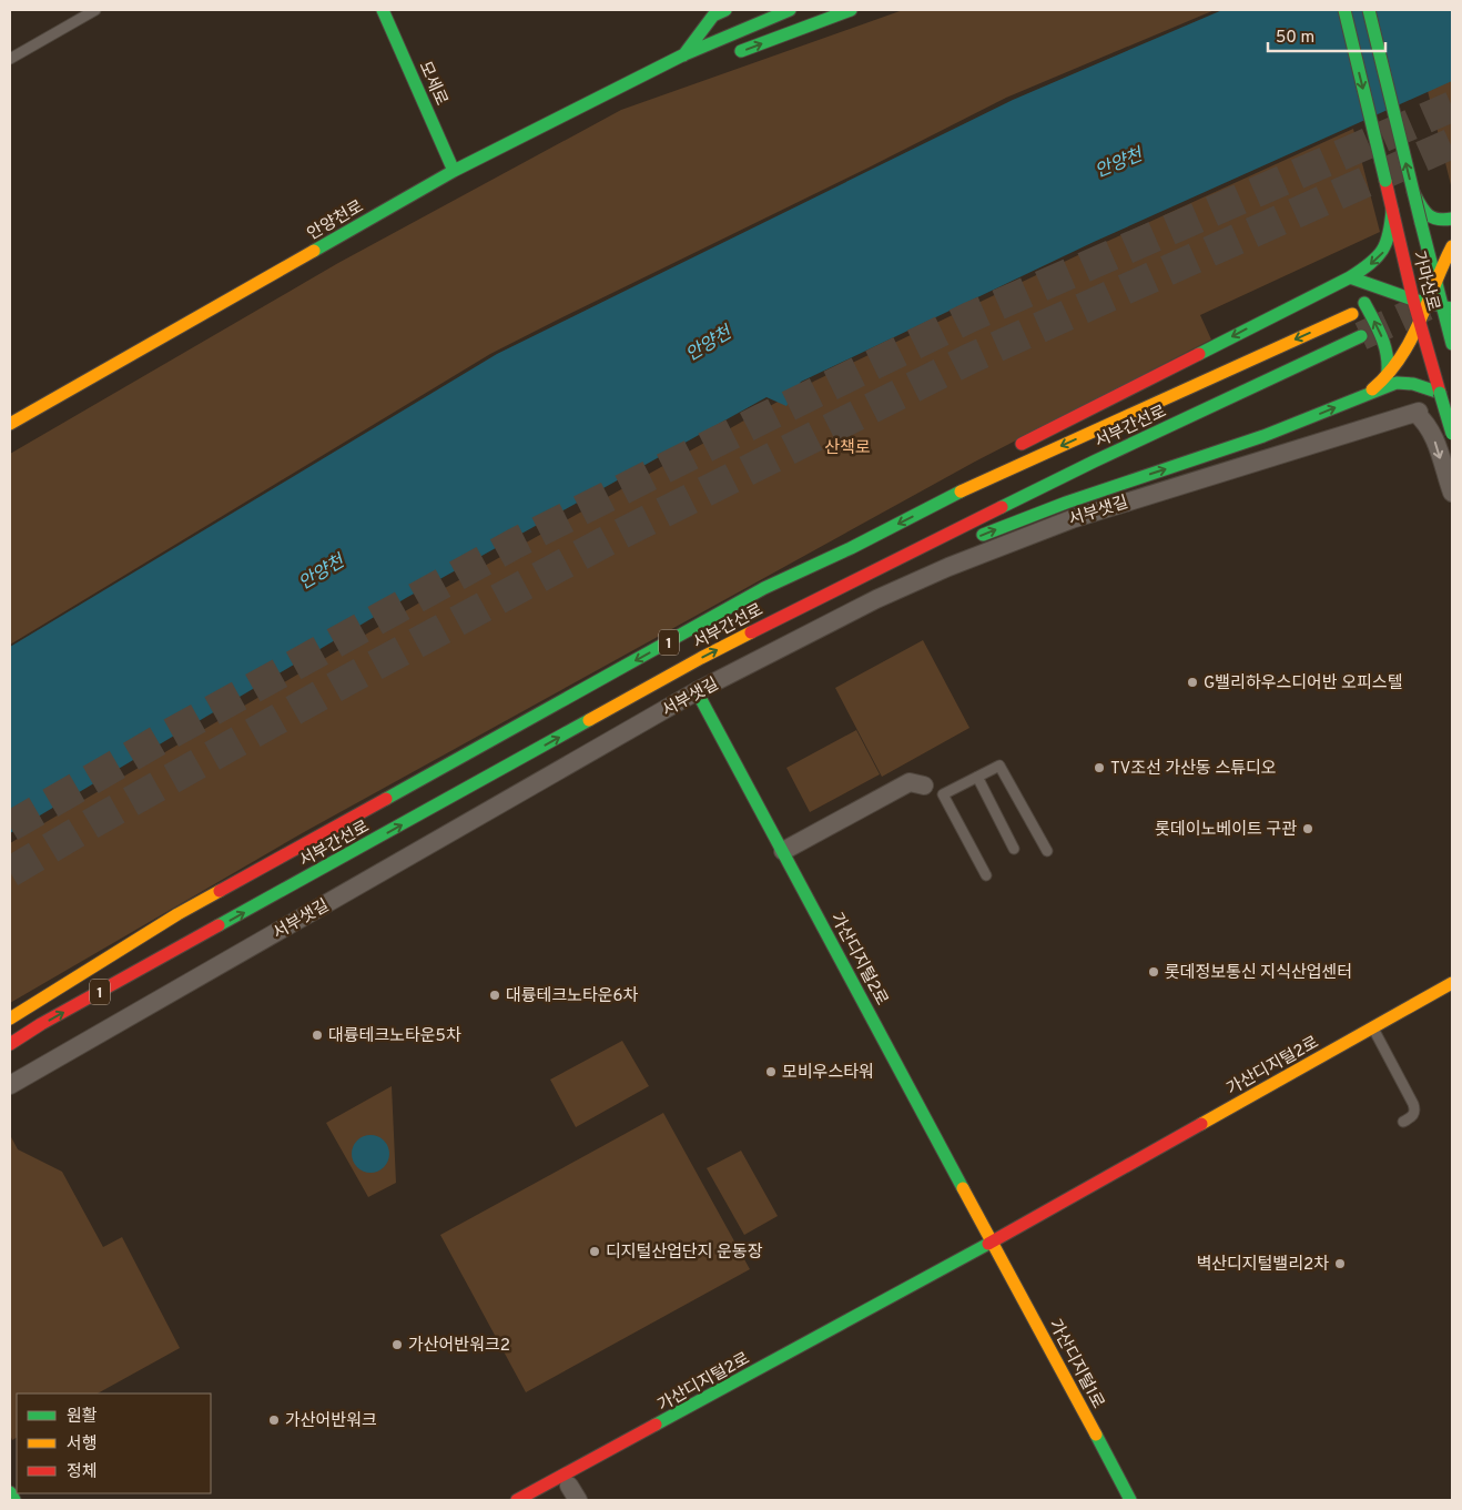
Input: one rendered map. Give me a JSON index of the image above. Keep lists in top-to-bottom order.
{
  "streets": {
    "main road": [
      "모세로",
      "안양천로",
      "가마산로",
      "서부간선로",
      "1",
      "가산디지털2로",
      "가산디지털1로"
    ],
    "street": ["서부샛길"]
  },
  "crossings": [
    ["모세로", "안양천로"],
    ["서부샛길", "가산디지털2로"],
    ["가산디지털2로", "가산디지털1로"]
  ],
  "one_way": ["서부샛길"],
  "water": ["안양천"],
  "parks": ["산책로"],
  "places": [
    "G밸리하우스디어반 오피스텔",
    "TV조선 가산동 스튜디오",
    "롯데이노베이트 구관",
    "롯데정보통신 지식산업센터",
    "대륭테크노타운6차",
    "대륭테크노타운5차",
    "모비우스타워",
    "디지털산업단지 운동장",
    "벽산디지털밸리2차",
    "가산어반워크2",
    "가산어반워크"
  ],
  "legend": ["원활", "서행", "정체"],
  "scale_bar": "50 m"
}
